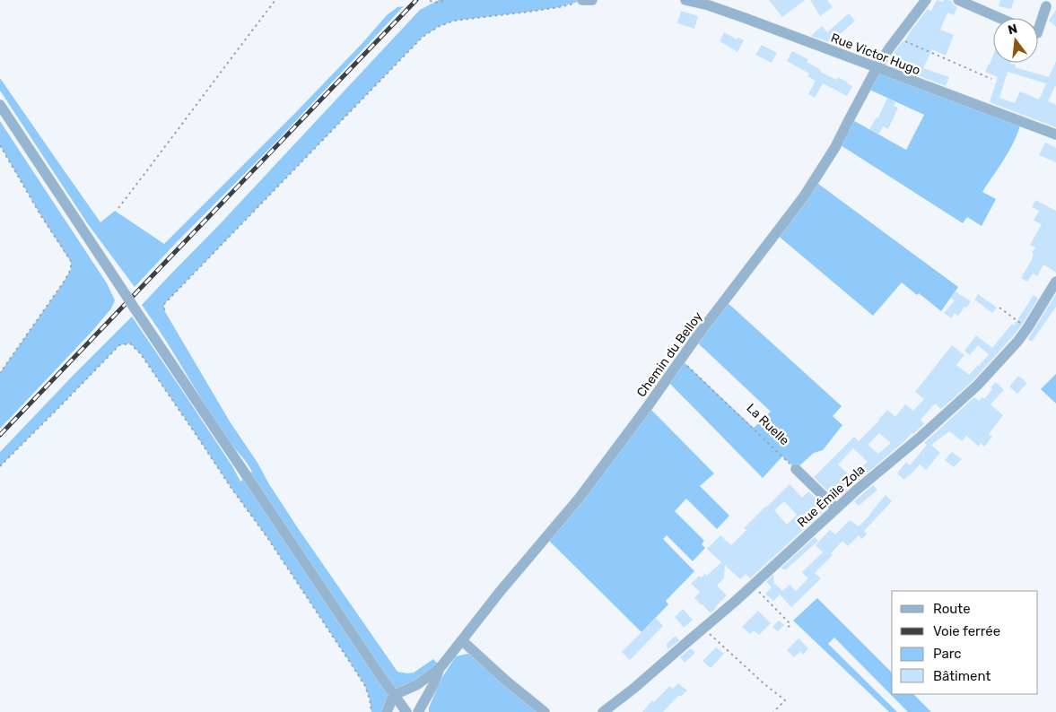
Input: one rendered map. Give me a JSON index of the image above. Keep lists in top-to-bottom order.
{
  "streets": {
    "street": ["Rue Victor Hugo", "Chemin du Belloy", "Rue Émile Zola"],
    "path": ["La Ruelle"]
  },
  "crossings": [
    ["Rue Victor Hugo", "Chemin du Belloy"],
    ["Chemin du Belloy", "La Ruelle"]
  ],
  "legend": [
    "Route",
    "Voie ferrée",
    "Parc",
    "Bâtiment"
  ],
  "north": "top"
}
